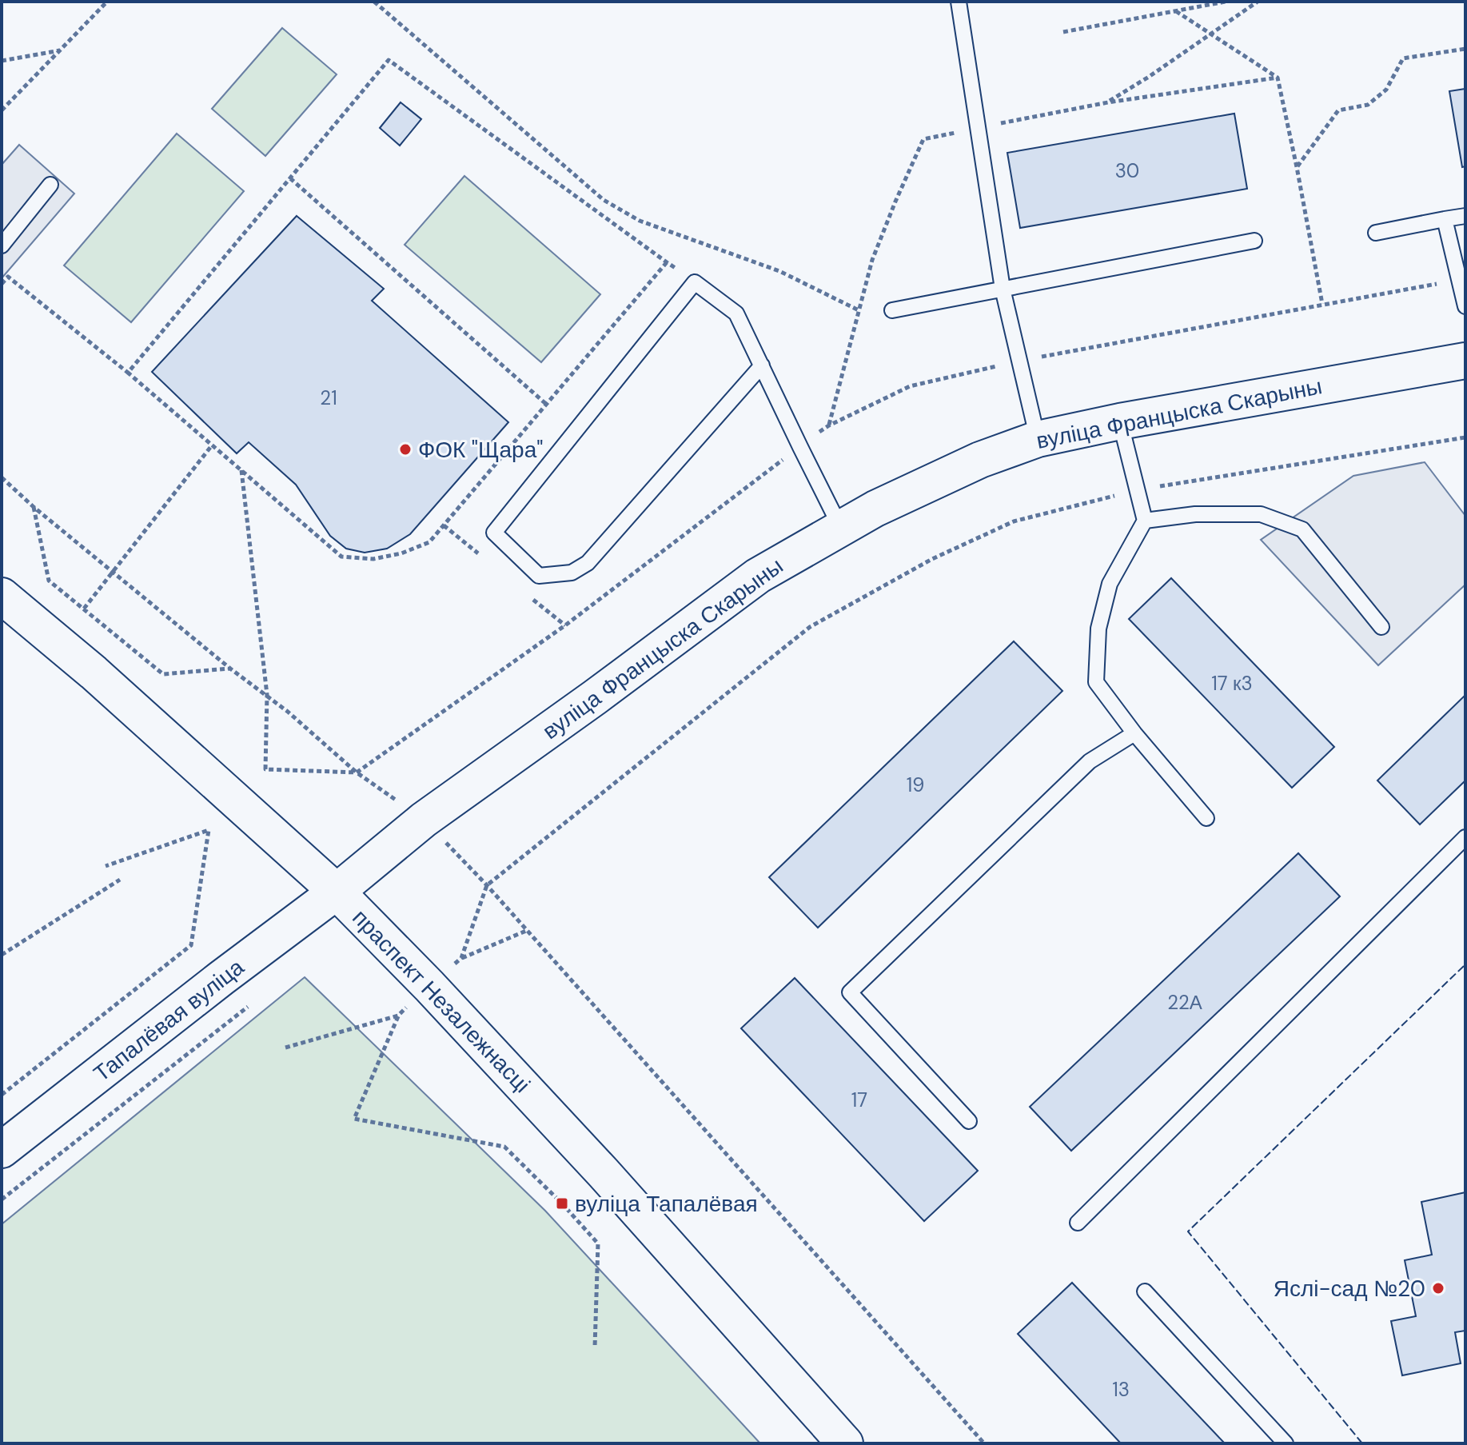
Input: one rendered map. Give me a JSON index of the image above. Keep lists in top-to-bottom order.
{
  "streets": {
    "main road": ["вуліца Францыска Скарыны", "праспект Незалежнасці", "Тапалёвая вуліца"]
  },
  "crossings": [
    ["вуліца Францыска Скарыны", "праспект Незалежнасці"],
    ["вуліца Францыска Скарыны", "Тапалёвая вуліца"],
    ["праспект Незалежнасці", "Тапалёвая вуліца"]
  ],
  "places": {
    "other": ["ФОК \"Щара\"", "Яслі-сад №20"],
    "transit": ["вуліца Тапалёвая"]
  },
  "house_numbers": [
    "30",
    "21",
    "17 к3",
    "19",
    "22А",
    "17",
    "13"
  ]
}
